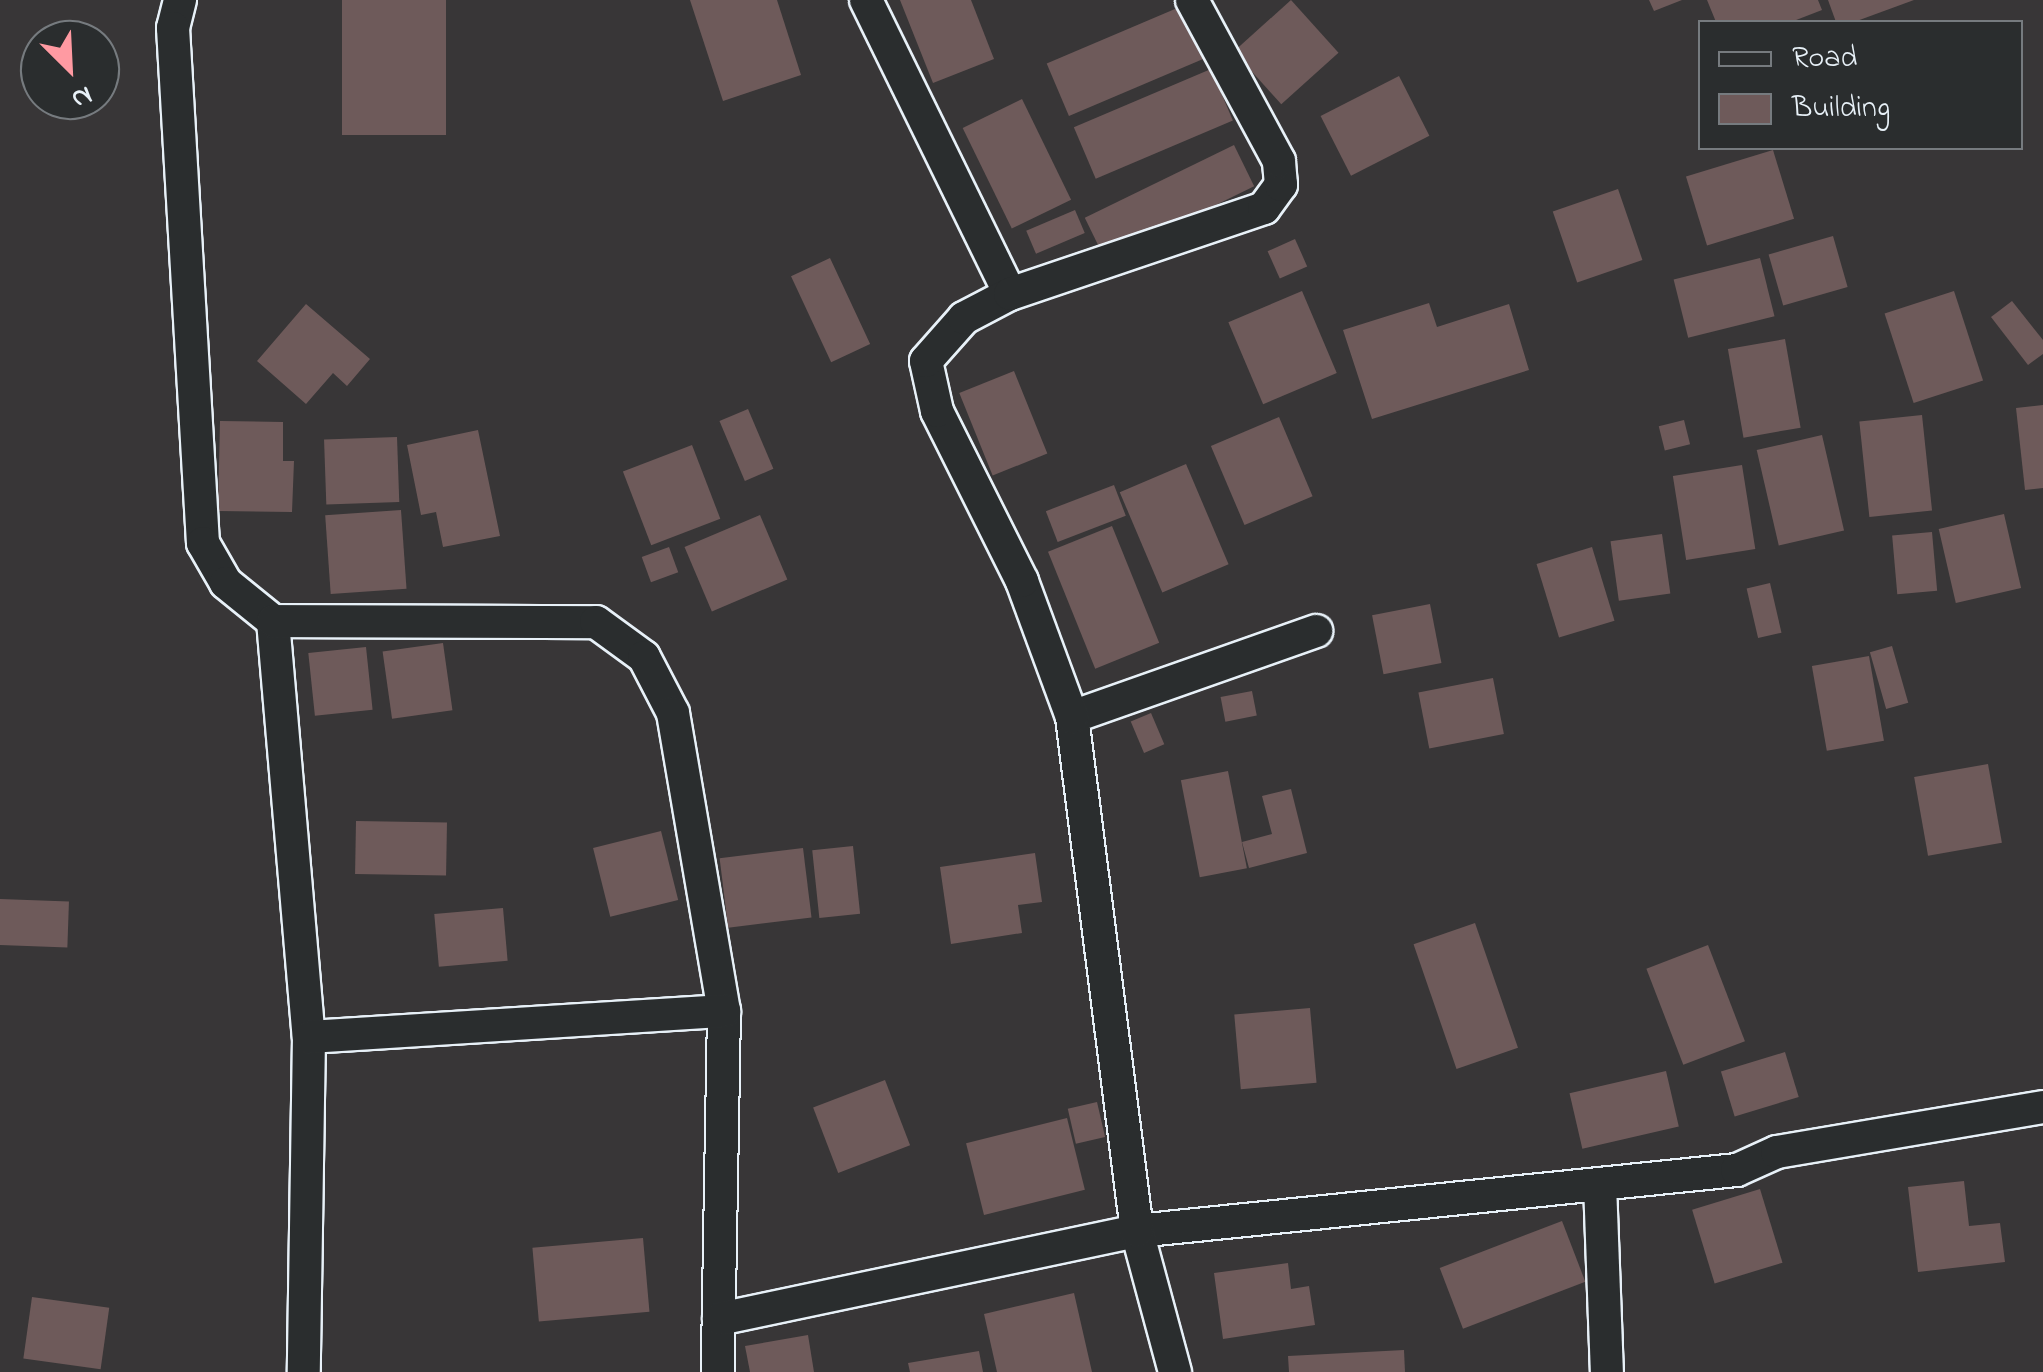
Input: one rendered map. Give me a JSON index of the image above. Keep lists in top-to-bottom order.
{
  "legend": ["Road", "Building"],
  "north": "bottom right"
}
